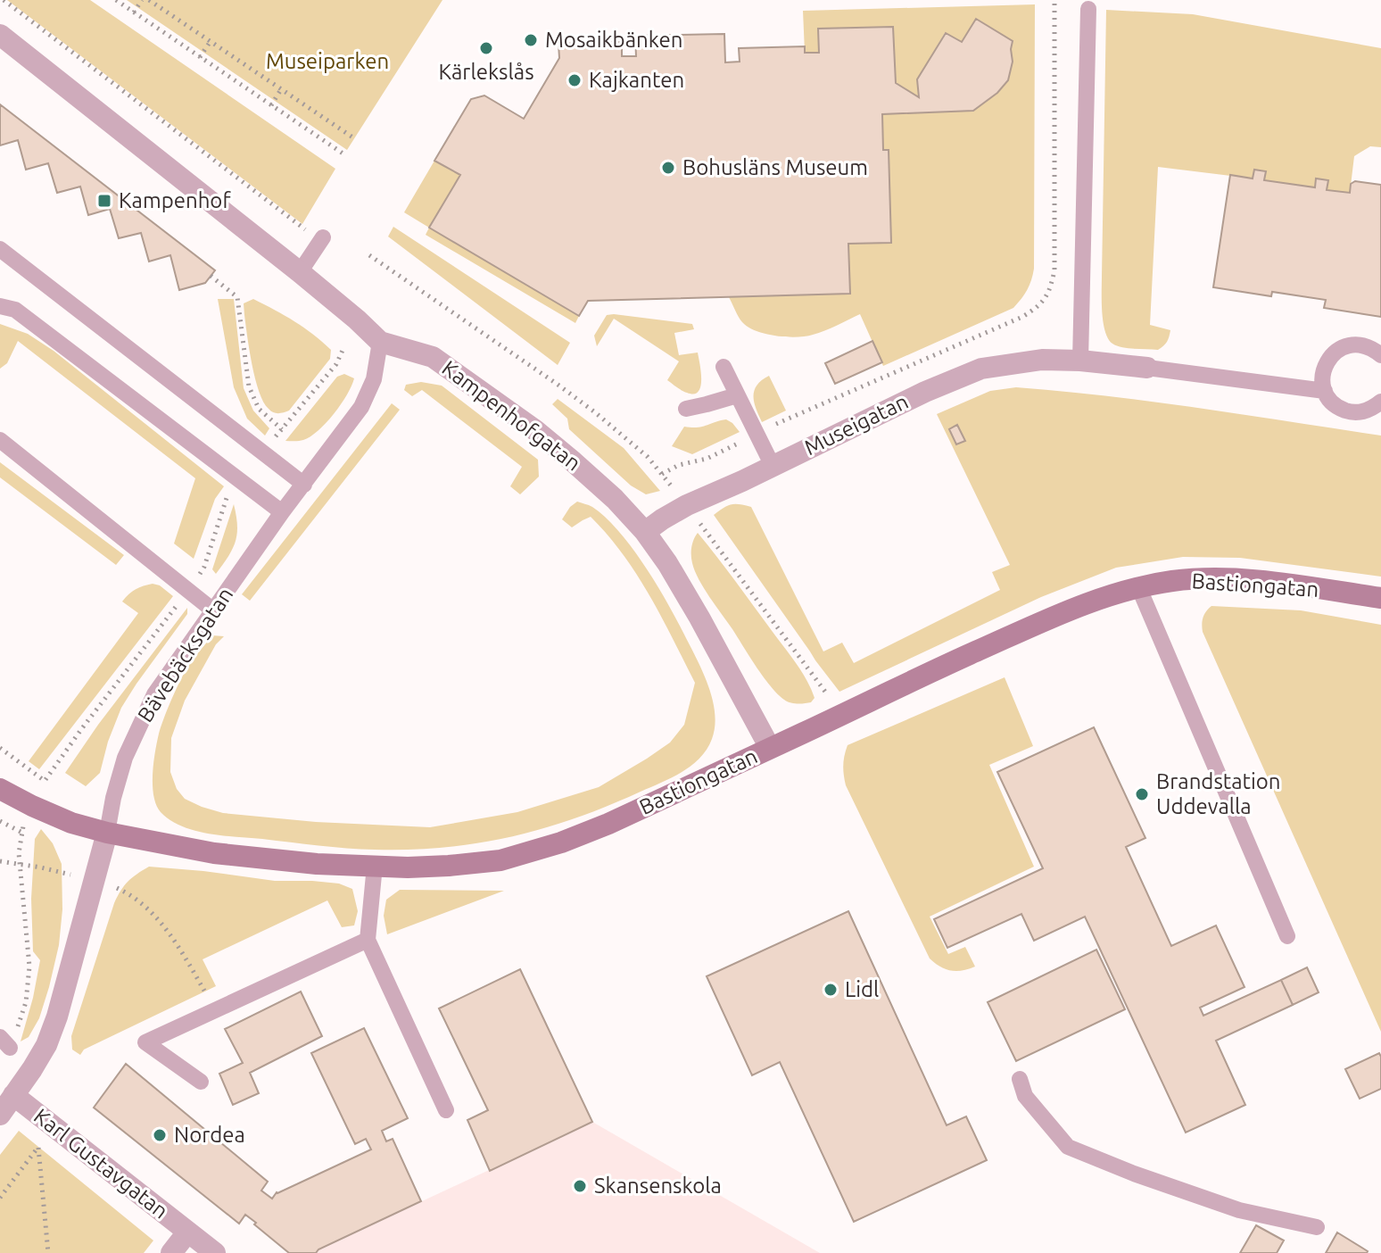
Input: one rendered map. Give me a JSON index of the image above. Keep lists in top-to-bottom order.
{
  "streets": {
    "main road": ["Bastiongatan"],
    "street": [
      "Kampenhofgatan",
      "Museigatan",
      "Bävebäcksgatan",
      "Karl Gustavgatan"
    ]
  },
  "crossings": [
    ["Kampenhofgatan", "Museigatan"],
    ["Kampenhofgatan", "Bastiongatan"],
    ["Kampenhofgatan", "Bävebäcksgatan"],
    ["Bastiongatan", "Bävebäcksgatan"],
    ["Bävebäcksgatan", "Karl Gustavgatan"]
  ],
  "parks": ["Museiparken"],
  "places": {
    "other": [
      "Mosaikbänken",
      "Kärlekslås",
      "Kajkanten",
      "Bohusläns Museum",
      "Brandstation Uddevalla",
      "Lidl",
      "Nordea",
      "Skansenskola"
    ],
    "transit": ["Kampenhof"]
  }
}
